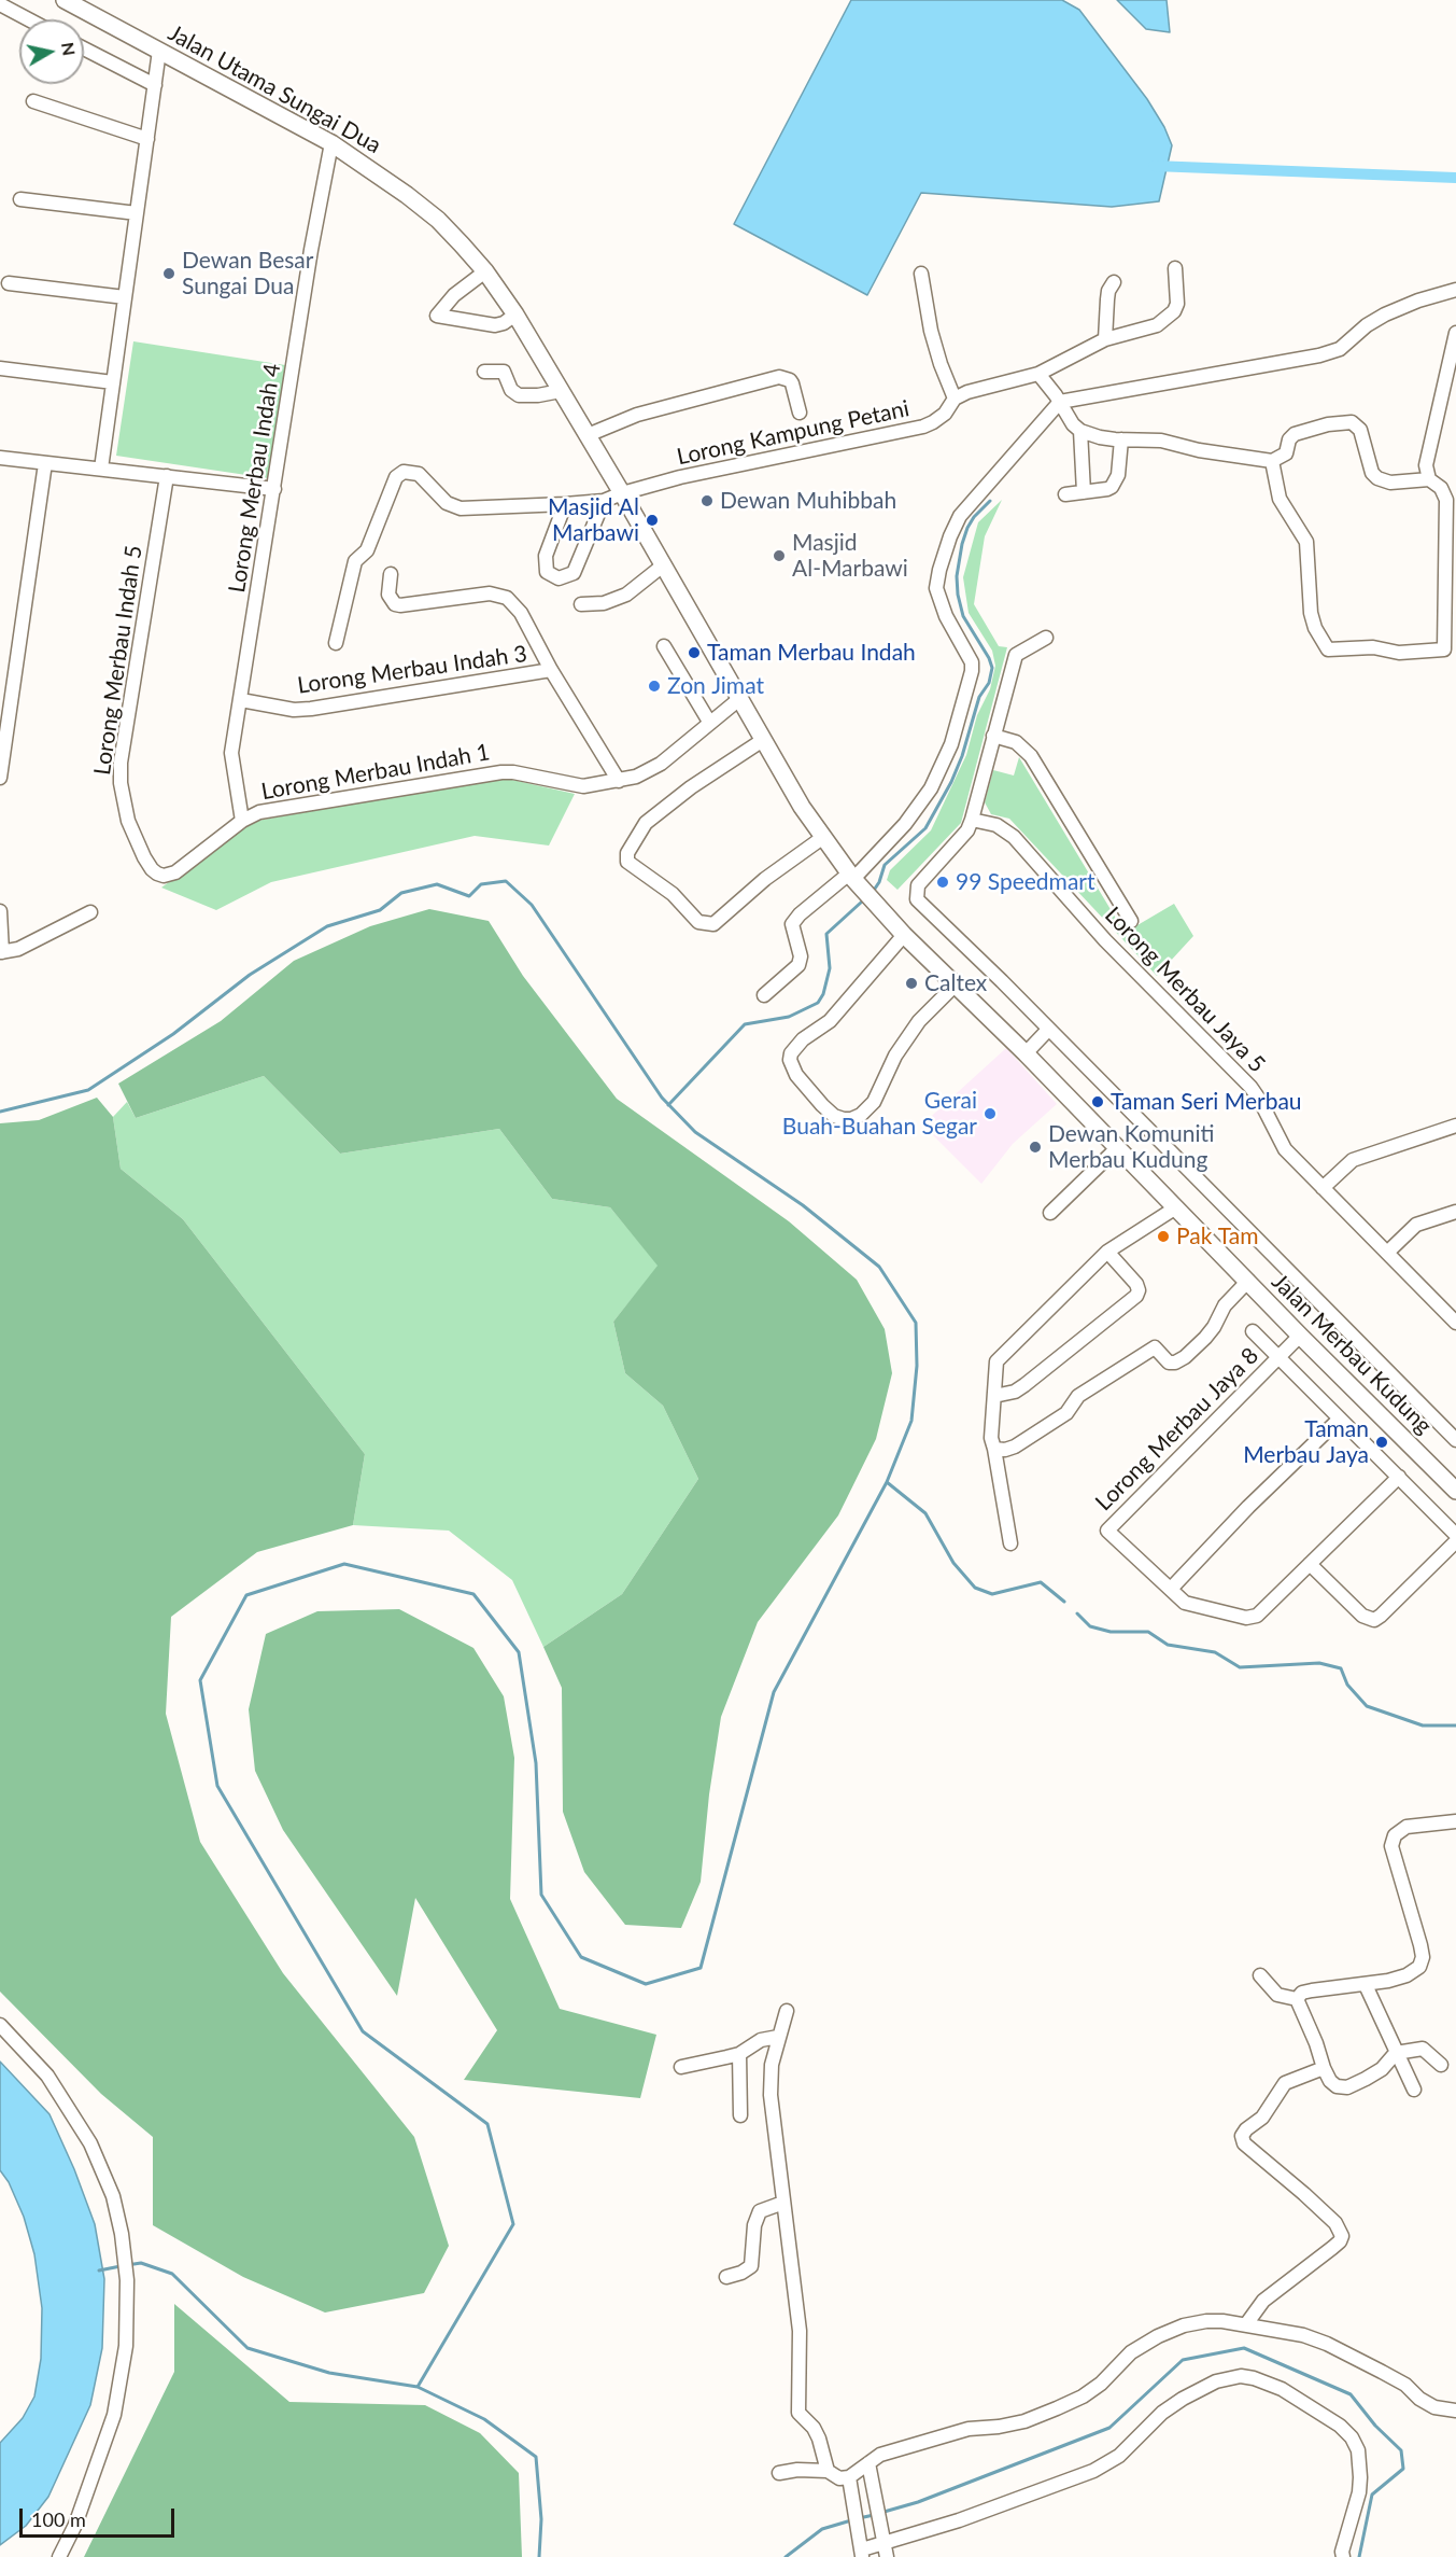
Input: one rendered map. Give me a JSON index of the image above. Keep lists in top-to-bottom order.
{
  "streets": {
    "main road": ["Jalan Utama Sungai Dua", "Jalan Merbau Kudung"],
    "street": [
      "Lorong Kampung Petani",
      "Lorong Merbau Indah 4",
      "Lorong Merbau Indah 5",
      "Lorong Merbau Indah 3",
      "Lorong Merbau Indah 1",
      "Lorong Merbau Jaya 5",
      "Lorong Merbau Jaya 8"
    ]
  },
  "crossings": [
    ["Jalan Utama Sungai Dua", "Lorong Kampung Petani"],
    ["Jalan Utama Sungai Dua", "Lorong Merbau Indah 4"],
    ["Jalan Utama Sungai Dua", "Jalan Merbau Kudung"],
    ["Lorong Kampung Petani", "Jalan Merbau Kudung"],
    ["Lorong Merbau Indah 4", "Lorong Merbau Indah 3"],
    ["Lorong Merbau Indah 4", "Lorong Merbau Indah 1"],
    ["Lorong Merbau Indah 5", "Lorong Merbau Indah 1"],
    ["Lorong Merbau Indah 1", "Jalan Merbau Kudung"],
    ["Jalan Merbau Kudung", "Lorong Merbau Jaya 8"]
  ],
  "places": [
    "Dewan Besar Sungai Dua",
    "Dewan Muhibbah",
    "Masjid Al Marbawi",
    "Masjid Al-Marbawi",
    "Taman Merbau Indah",
    "Zon Jimat",
    "99 Speedmart",
    "Caltex",
    "Taman Seri Merbau",
    "Gerai Buah-Buahan Segar",
    "Dewan Komuniti Merbau Kudung",
    "Pak Tam",
    "Taman Merbau Jaya"
  ],
  "scale_bar": "100 m",
  "north": "right"
}
